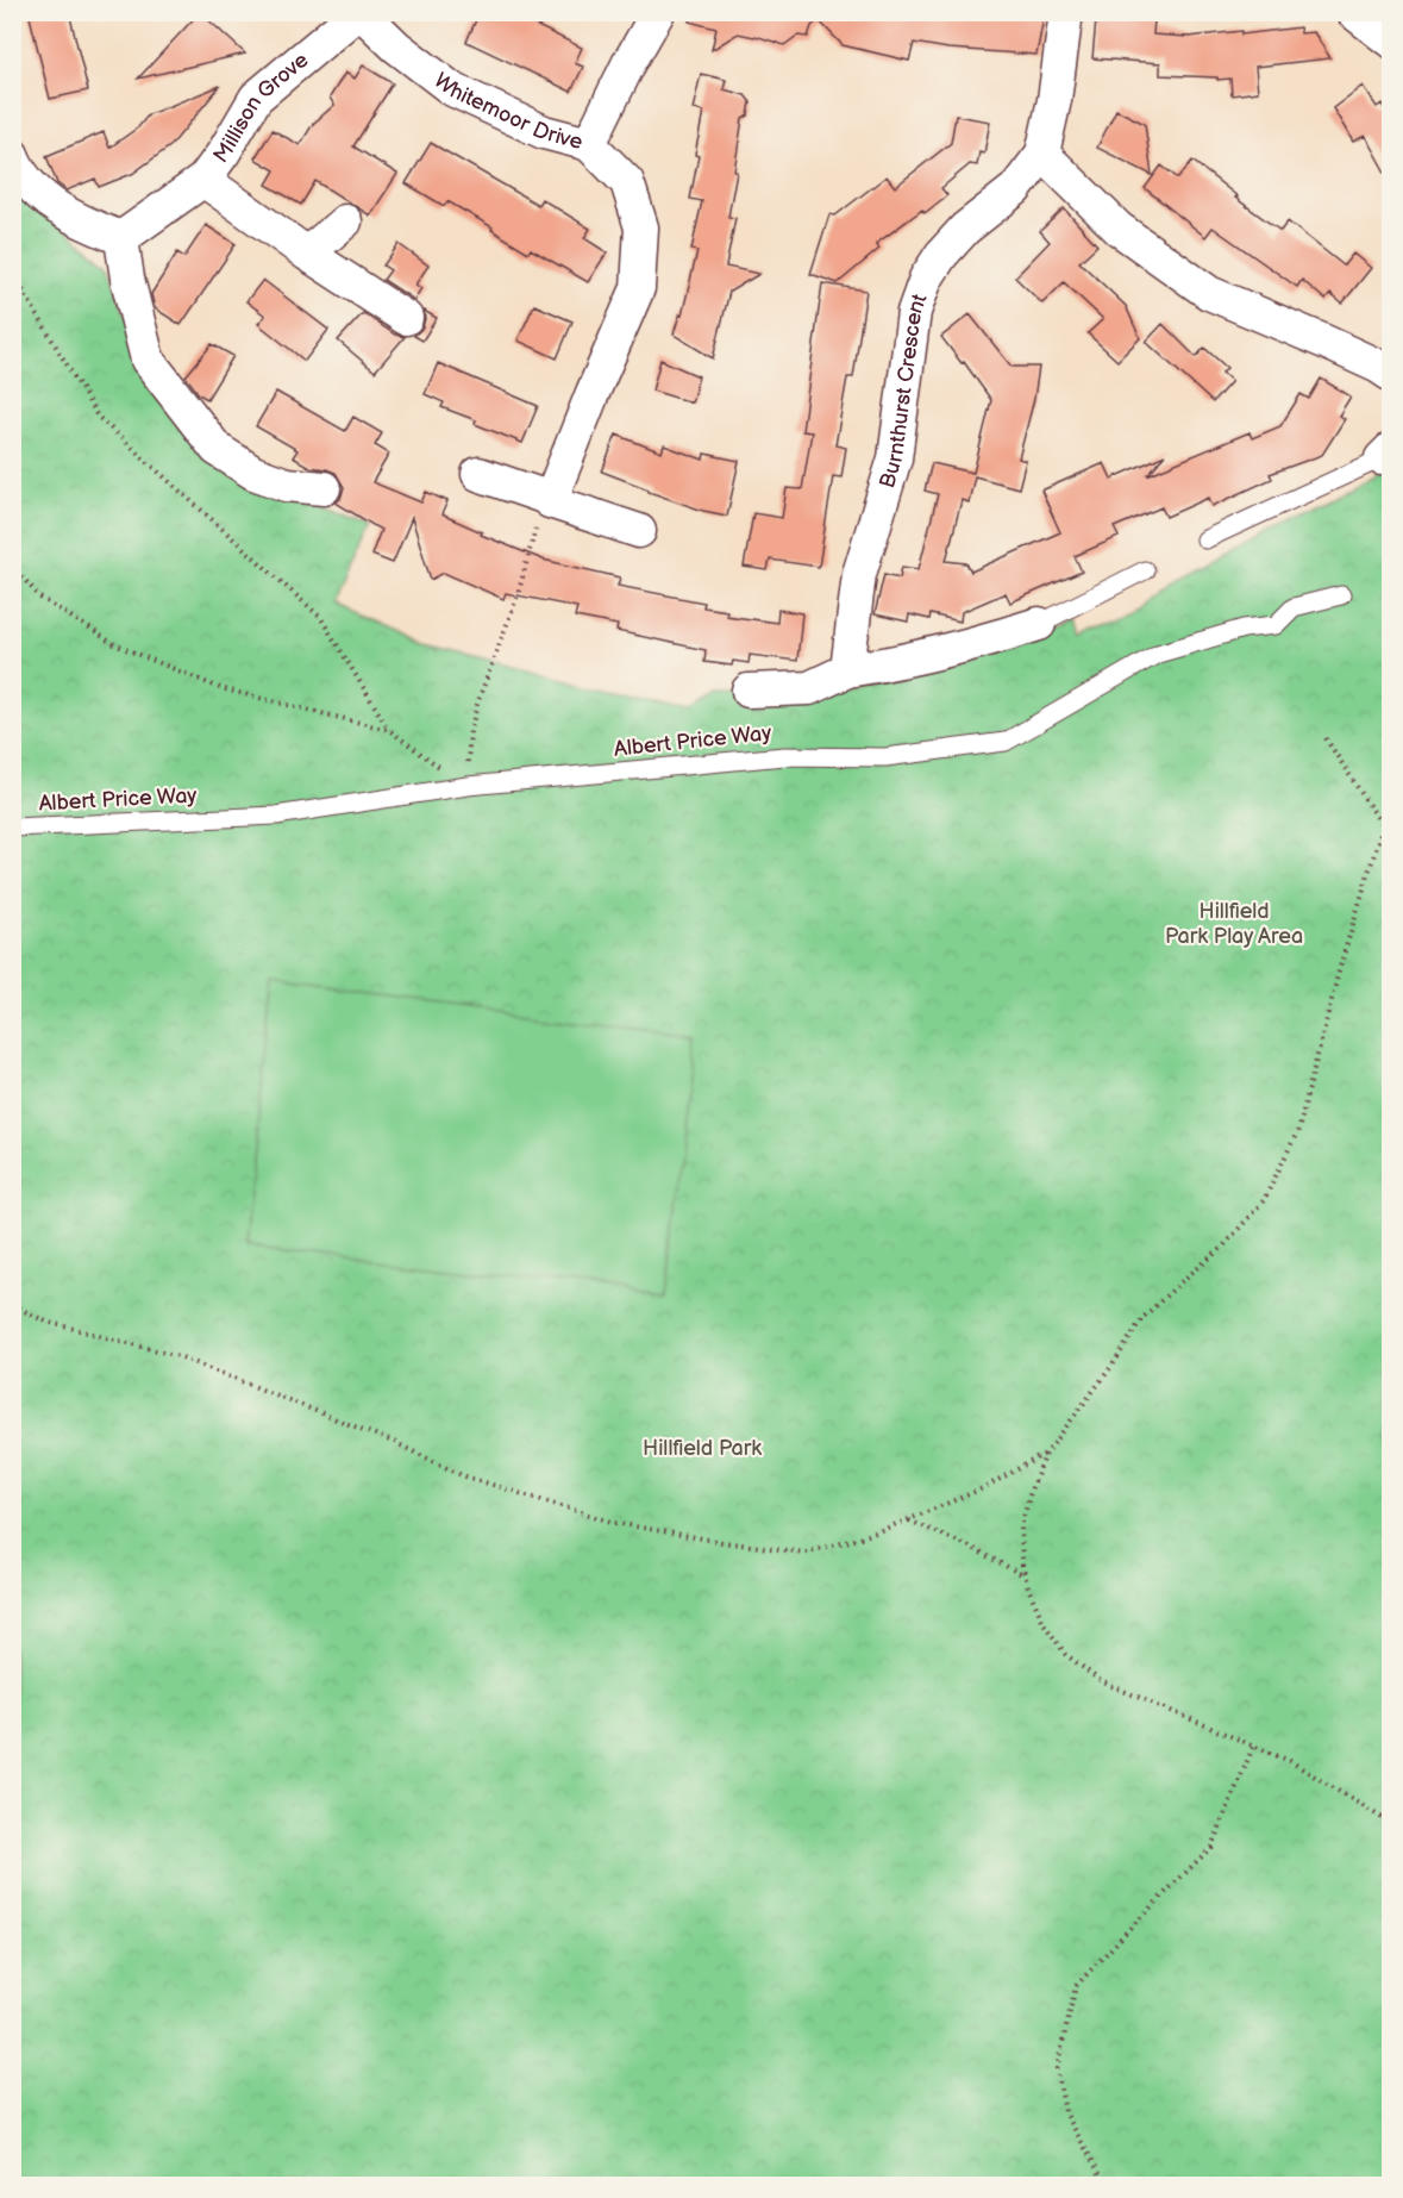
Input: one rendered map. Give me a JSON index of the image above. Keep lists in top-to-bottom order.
{
  "streets": {
    "street": ["Whitemoor Drive", "Millison Grove", "Burnthurst Crescent"],
    "lane": ["Albert Price Way"]
  },
  "crossings": [
    ["Whitemoor Drive", "Millison Grove"]
  ],
  "parks": ["Hillfield Park Play Area", "Hillfield Park"]
}
